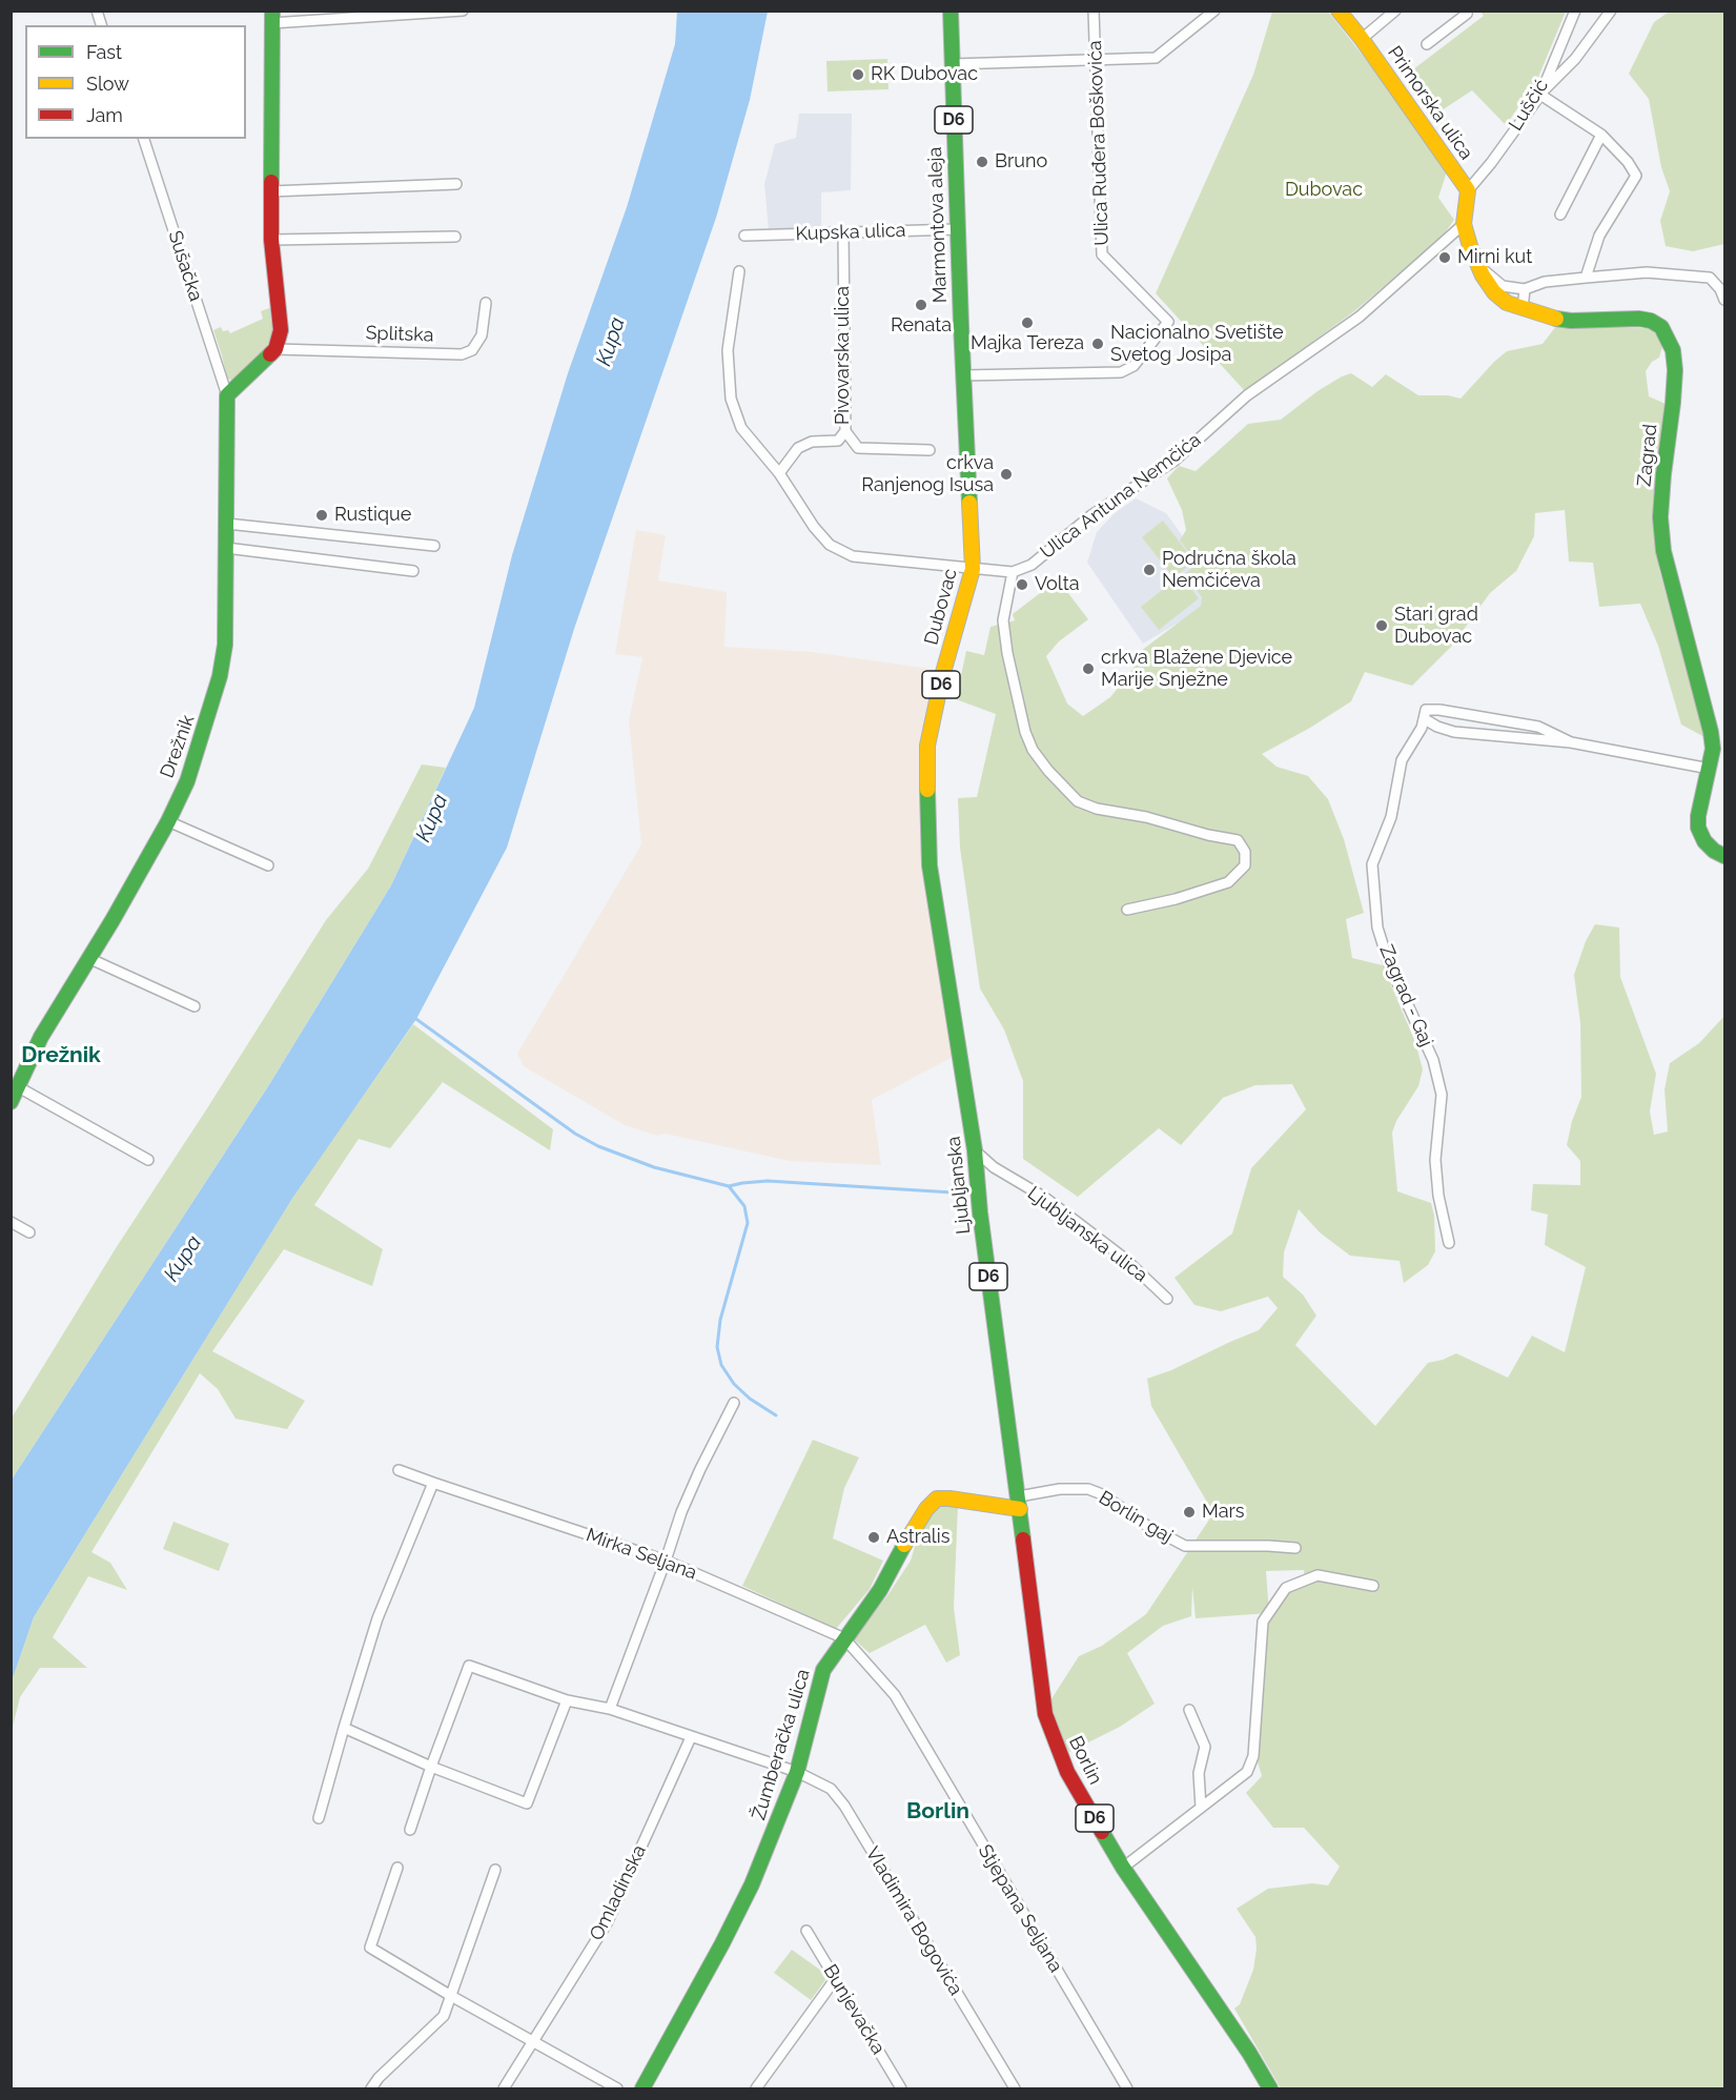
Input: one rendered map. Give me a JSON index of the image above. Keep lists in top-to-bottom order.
{
  "streets": {
    "main road": [
      "Primorska ulica",
      "D6",
      "Marmontova aleja",
      "Zagrad",
      "Dubovac",
      "Drežnik",
      "Ljubljanska",
      "Žumberačka ulica",
      "Borlin"
    ],
    "street": [
      "Luščić",
      "Ulica Ruđera Boškovića",
      "Kupska ulica",
      "Sušačka",
      "Splitska",
      "Pivovarska ulica",
      "Ulica Antuna Nemčića",
      "Zagrad - Gaj",
      "Ljubljanska ulica",
      "Borlin gaj",
      "Mirka Seljana",
      "Omladinska",
      "Stjepana Seljana",
      "Vladimira Bogovića",
      "Bunjevačka"
    ]
  },
  "crossings": [
    ["Primorska ulica", "Luščić"],
    ["Primorska ulica", "Zagrad"],
    ["Primorska ulica", "Ulica Antuna Nemčića"],
    ["Luščić", "Zagrad"],
    ["Luščić", "Ulica Antuna Nemčića"],
    ["Ulica Ruđera Boškovića", "Dubovac"],
    ["Marmontova aleja", "Kupska ulica"],
    ["Marmontova aleja", "Dubovac"],
    ["Kupska ulica", "Pivovarska ulica"],
    ["Sušačka", "Drežnik"],
    ["Zagrad", "Ulica Antuna Nemčića"],
    ["Dubovac", "Ljubljanska"],
    ["Ljubljanska", "Ljubljanska ulica"],
    ["Ljubljanska", "Borlin gaj"],
    ["Ljubljanska", "Žumberačka ulica"],
    ["Ljubljanska", "Borlin"],
    ["Borlin gaj", "Žumberačka ulica"],
    ["Borlin gaj", "Borlin"],
    ["Mirka Seljana", "Žumberačka ulica"],
    ["Mirka Seljana", "Stjepana Seljana"],
    ["Žumberačka ulica", "Borlin"],
    ["Žumberačka ulica", "Stjepana Seljana"],
    ["Žumberačka ulica", "Vladimira Bogovića"],
    ["Omladinska", "Vladimira Bogovića"]
  ],
  "districts": ["Drežnik", "Borlin"],
  "water": ["Kupa"],
  "parks": ["Dubovac"],
  "places": [
    "RK Dubovac",
    "Bruno",
    "Mirni kut",
    "Renata",
    "Majka Tereza",
    "Nacionalno Svetište Svetog Josipa",
    "crkva Ranjenog Isusa",
    "Rustique",
    "Područna škola Nemčićeva",
    "Volta",
    "Stari grad Dubovac",
    "crkva Blažene Djevice Marije Snježne",
    "Mars",
    "Astralis"
  ],
  "legend": ["Fast", "Slow", "Jam"]
}
